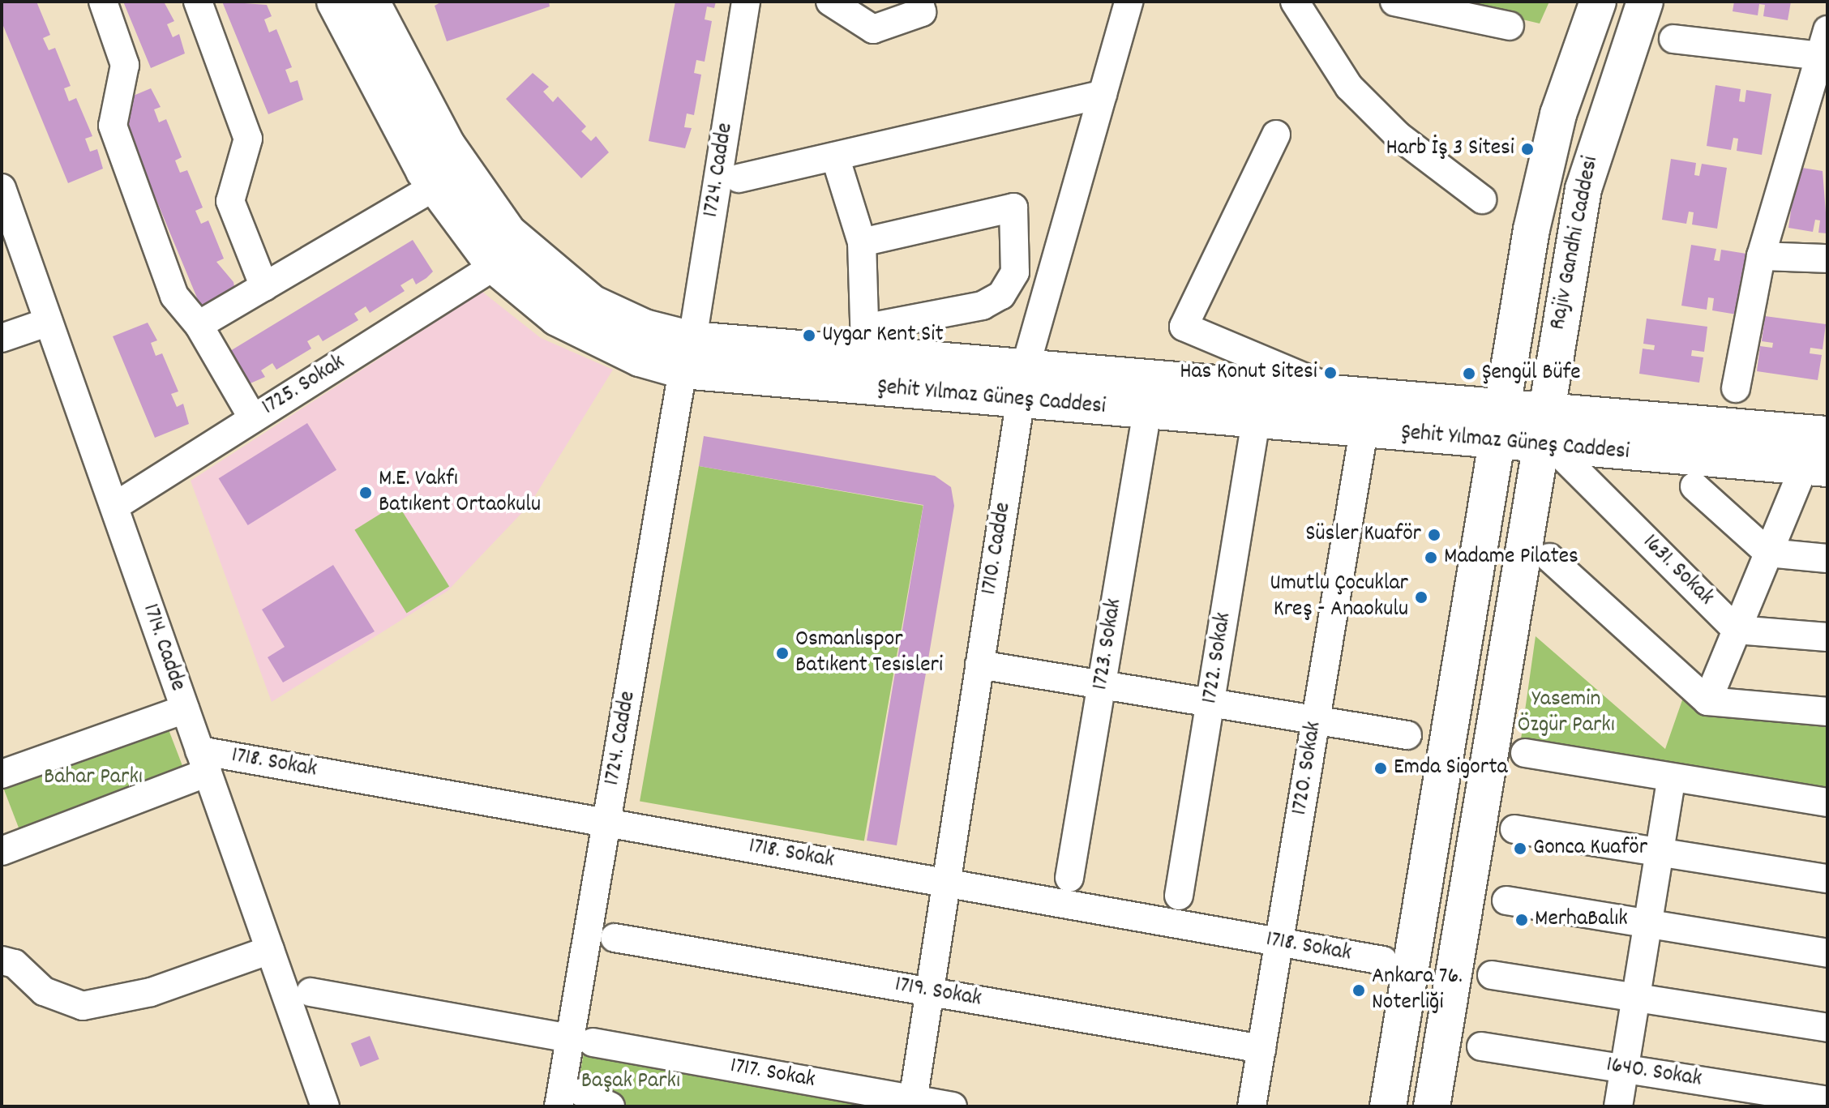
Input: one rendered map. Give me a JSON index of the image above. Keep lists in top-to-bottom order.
{
  "streets": {
    "main road": ["Rajiv Gandhi Caddesi", "Şehit Yılmaz Güneş Caddesi"],
    "street": [
      "1724. Cadde",
      "1725. Sokak",
      "1710. Cadde",
      "1631. Sokak",
      "1723. Sokak",
      "1714. Cadde",
      "1722. Sokak",
      "1718. Sokak",
      "1720. Sokak",
      "1719. Sokak",
      "1640. Sokak",
      "1717. Sokak"
    ]
  },
  "crossings": [
    ["1724. Cadde", "Şehit Yılmaz Güneş Caddesi"],
    ["1724. Cadde", "1718. Sokak"],
    ["1724. Cadde", "1717. Sokak"],
    ["Rajiv Gandhi Caddesi", "Şehit Yılmaz Güneş Caddesi"],
    ["Rajiv Gandhi Caddesi", "1631. Sokak"],
    ["1725. Sokak", "Şehit Yılmaz Güneş Caddesi"],
    ["1725. Sokak", "1714. Cadde"],
    ["Şehit Yılmaz Güneş Caddesi", "1710. Cadde"],
    ["Şehit Yılmaz Güneş Caddesi", "1631. Sokak"],
    ["Şehit Yılmaz Güneş Caddesi", "1723. Sokak"],
    ["Şehit Yılmaz Güneş Caddesi", "1722. Sokak"],
    ["Şehit Yılmaz Güneş Caddesi", "1720. Sokak"],
    ["1710. Cadde", "1718. Sokak"],
    ["1710. Cadde", "1719. Sokak"],
    ["1710. Cadde", "1717. Sokak"],
    ["1714. Cadde", "1718. Sokak"],
    ["1718. Sokak", "1720. Sokak"],
    ["1720. Sokak", "1719. Sokak"]
  ],
  "parks": ["Yasemin Özgür Parkı", "Bahar Parkı", "Başak Parkı"],
  "places": [
    "Harb İş 3 Sitesi",
    "Uygar Kent Sit",
    "Has Konut Sitesi",
    "Şengül Büfe",
    "M.E. Vakfı Batıkent Ortaokulu",
    "Süsler Kuaför",
    "Madame Pilates",
    "Umutlu Çocuklar Kreş - Anaokulu",
    "Osmanlıspor Batıkent Tesisleri",
    "Emda Sigorta",
    "Gonca Kuaför",
    "MerhaBalık",
    "Ankara 76. Noterliği"
  ]
}
